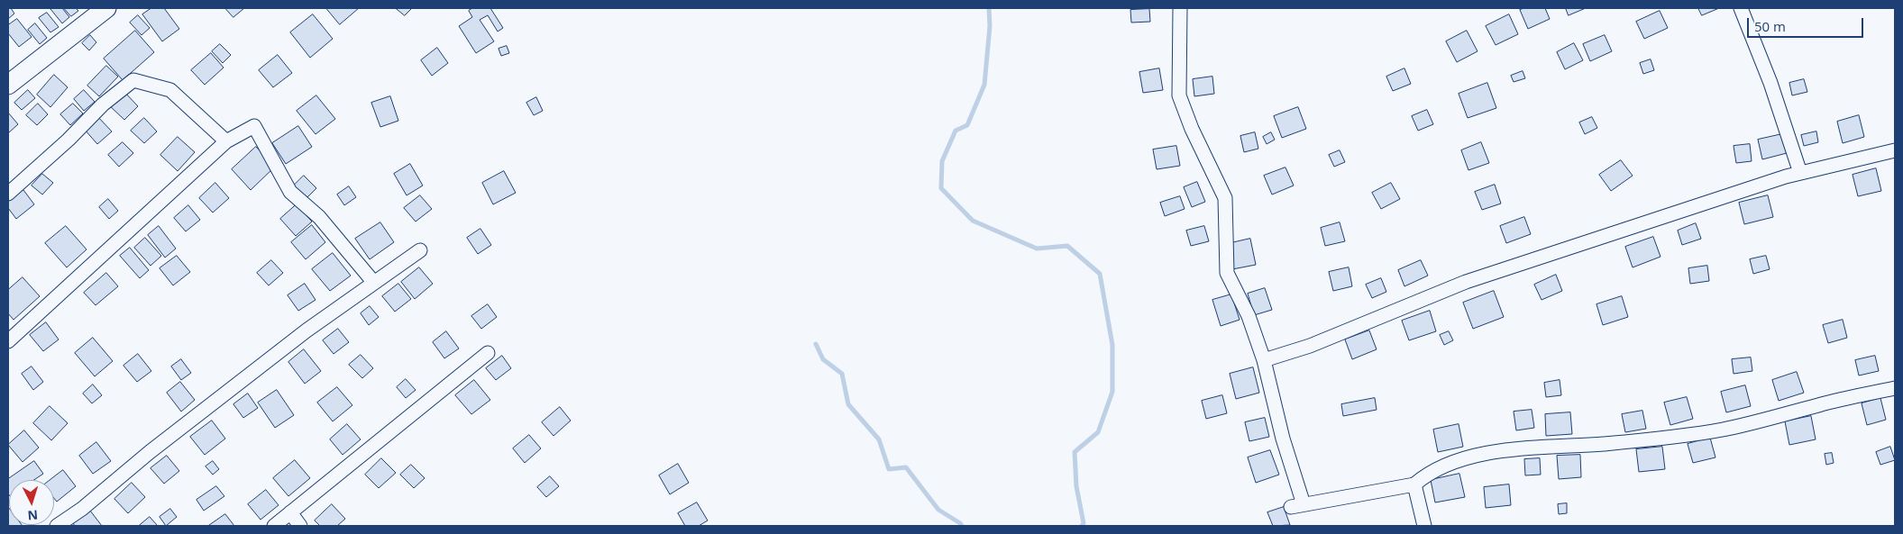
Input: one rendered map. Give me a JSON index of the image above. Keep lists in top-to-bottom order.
{
  "scale_bar": "50 m",
  "north": "bottom"
}
